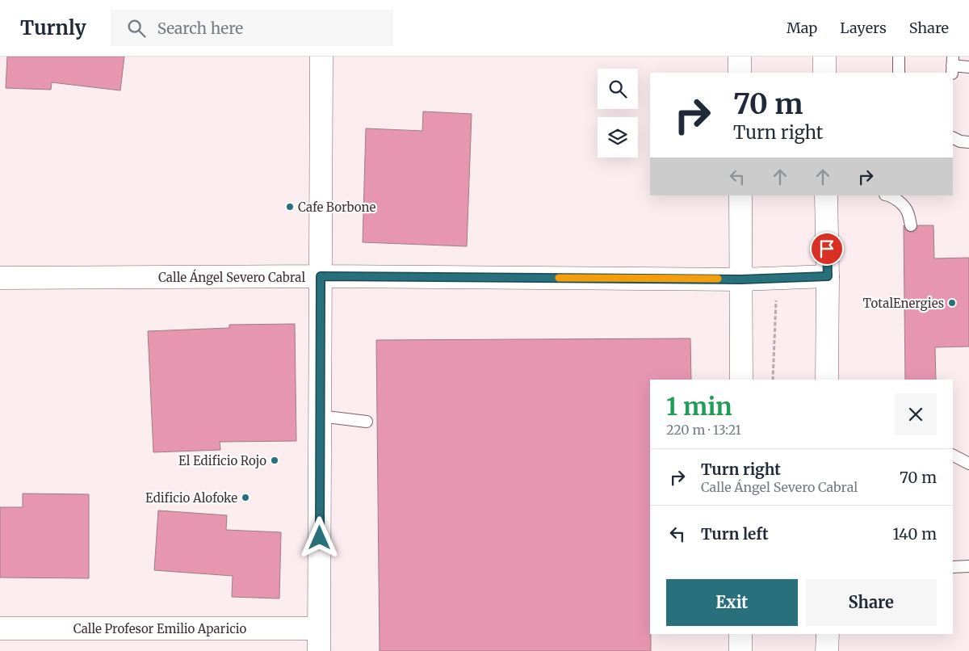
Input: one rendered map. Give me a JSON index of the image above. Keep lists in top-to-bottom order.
{
  "streets": {
    "street": ["Calle Ángel Severo Cabral", "Calle Profesor Emilio Aparicio"]
  },
  "places": [
    "Cafe Borbone",
    "TotalEnergies",
    "El Edificio Rojo",
    "Edificio Alofoke"
  ],
  "page": {
    "header": "Turnly",
    "search": "Search here",
    "nav": ["Map", "Layers", "Share"],
    "turn": ["70 m", "Turn right"],
    "heading": ["1 min", "220 m · 13:21"],
    "list": [
      {
        "name": "Turn right",
        "note": "Calle Ángel Severo Cabral",
        "value": "70 m"
      },
      {
        "name": "Turn left",
        "value": "140 m"
      }
    ],
    "buttons": ["Exit", "Share"]
  }
}
